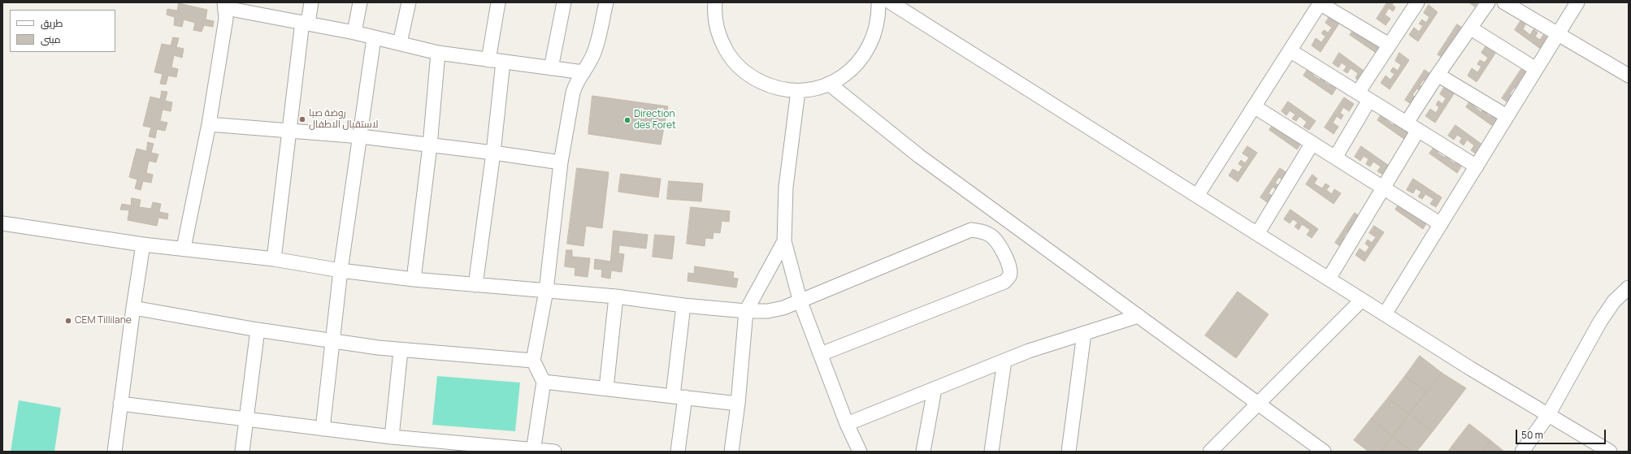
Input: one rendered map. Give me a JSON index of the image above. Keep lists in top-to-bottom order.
{
  "places": ["روضة صبا لاستقبال الاطفال", "Direction des Foret", "CEM Tillilane"],
  "legend": ["طريق", "مبنى"],
  "scale_bar": "50 m"
}
